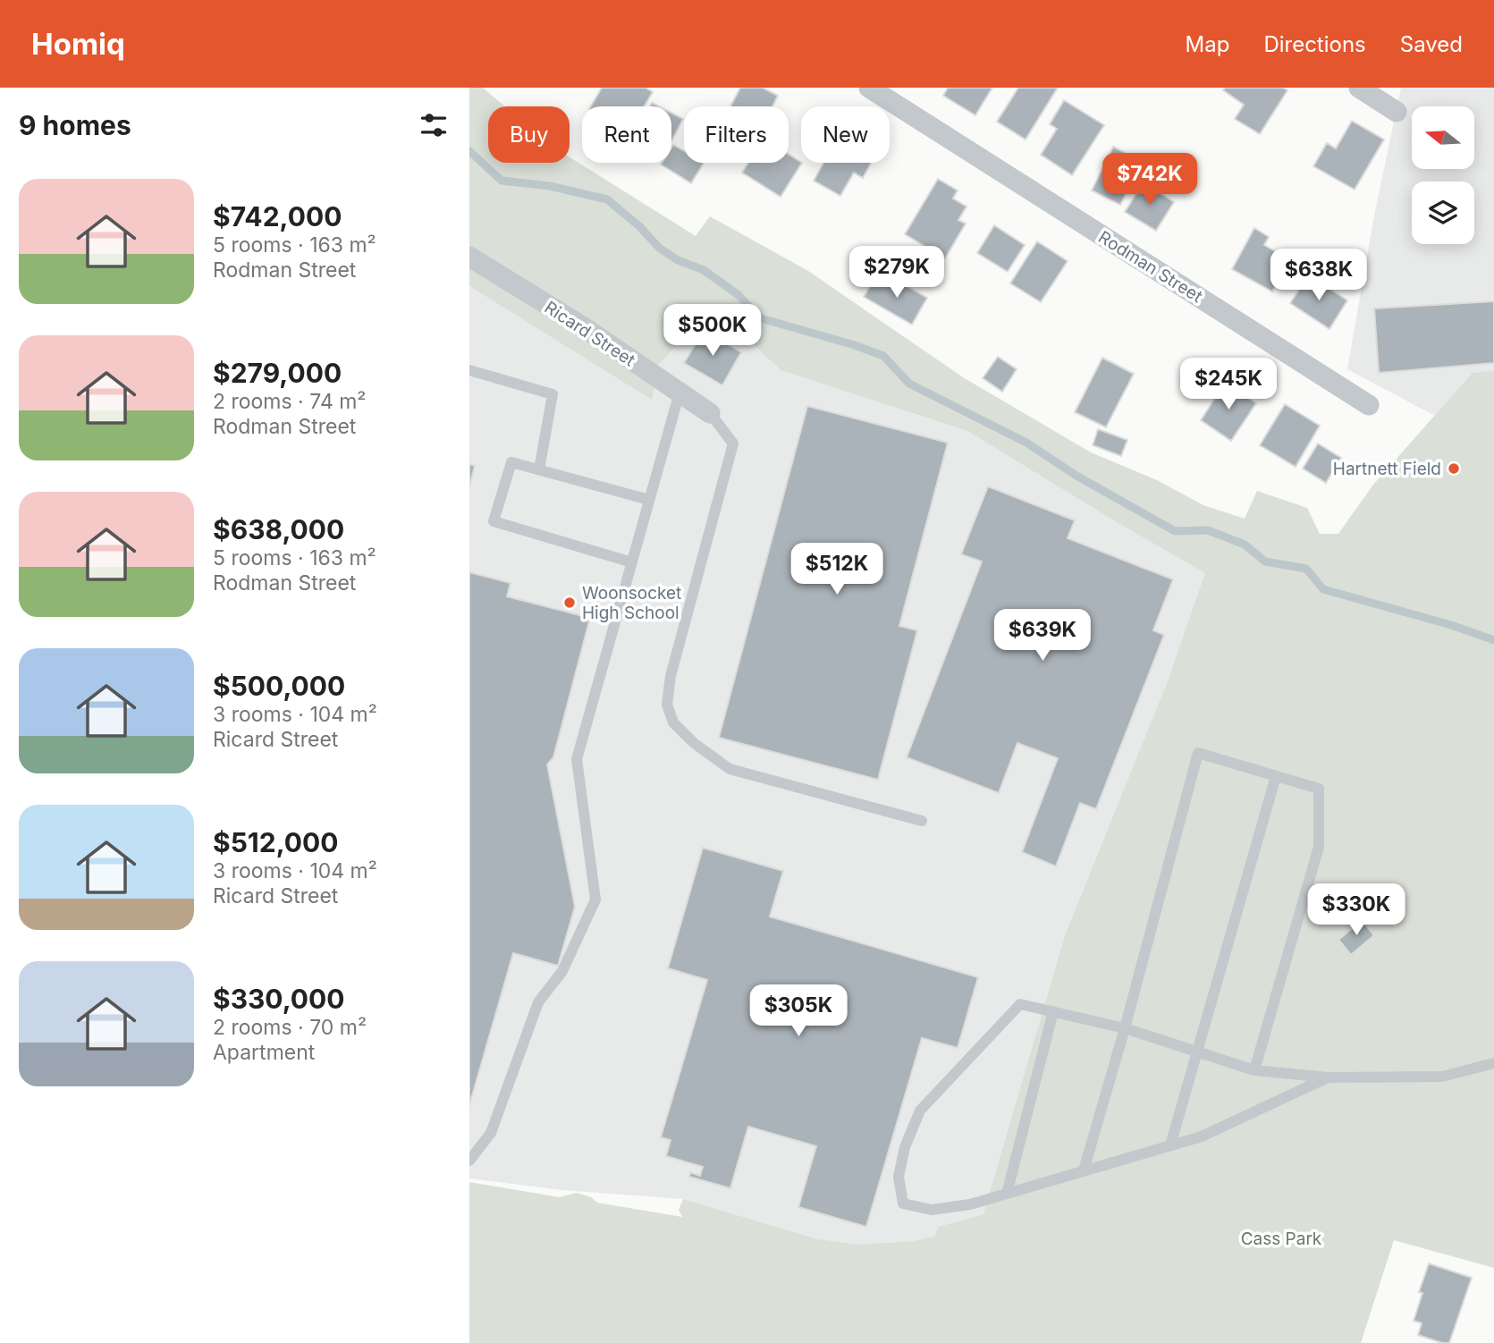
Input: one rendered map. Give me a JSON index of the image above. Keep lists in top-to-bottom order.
{
  "streets": {
    "street": ["Rodman Street", "Ricard Street"]
  },
  "parks": ["Cass Park"],
  "places": ["Hartnett Field", "Woonsocket High School"],
  "north": "left",
  "page": {
    "header": "Homiq",
    "nav": ["Map", "Directions", "Saved"],
    "heading": "9 homes",
    "chip": [
      "Buy",
      "Rent",
      "Filters",
      "New"
    ],
    "price": [
      "$742K",
      "$279K",
      "$638K",
      "$500K",
      "$245K",
      "$512K",
      "$639K",
      "$330K",
      "$305K"
    ],
    "list": [
      {
        "name": "$742,000",
        "note": "5 rooms · 163 m² · Rodman Street"
      },
      {
        "name": "$279,000",
        "note": "2 rooms · 74 m² · Rodman Street"
      },
      {
        "name": "$638,000",
        "note": "5 rooms · 163 m² · Rodman Street"
      },
      {
        "name": "$500,000",
        "note": "3 rooms · 104 m² · Ricard Street"
      },
      {
        "name": "$512,000",
        "note": "3 rooms · 104 m² · Ricard Street"
      },
      {
        "name": "$330,000",
        "note": "2 rooms · 70 m² · Apartment"
      }
    ]
  }
}
